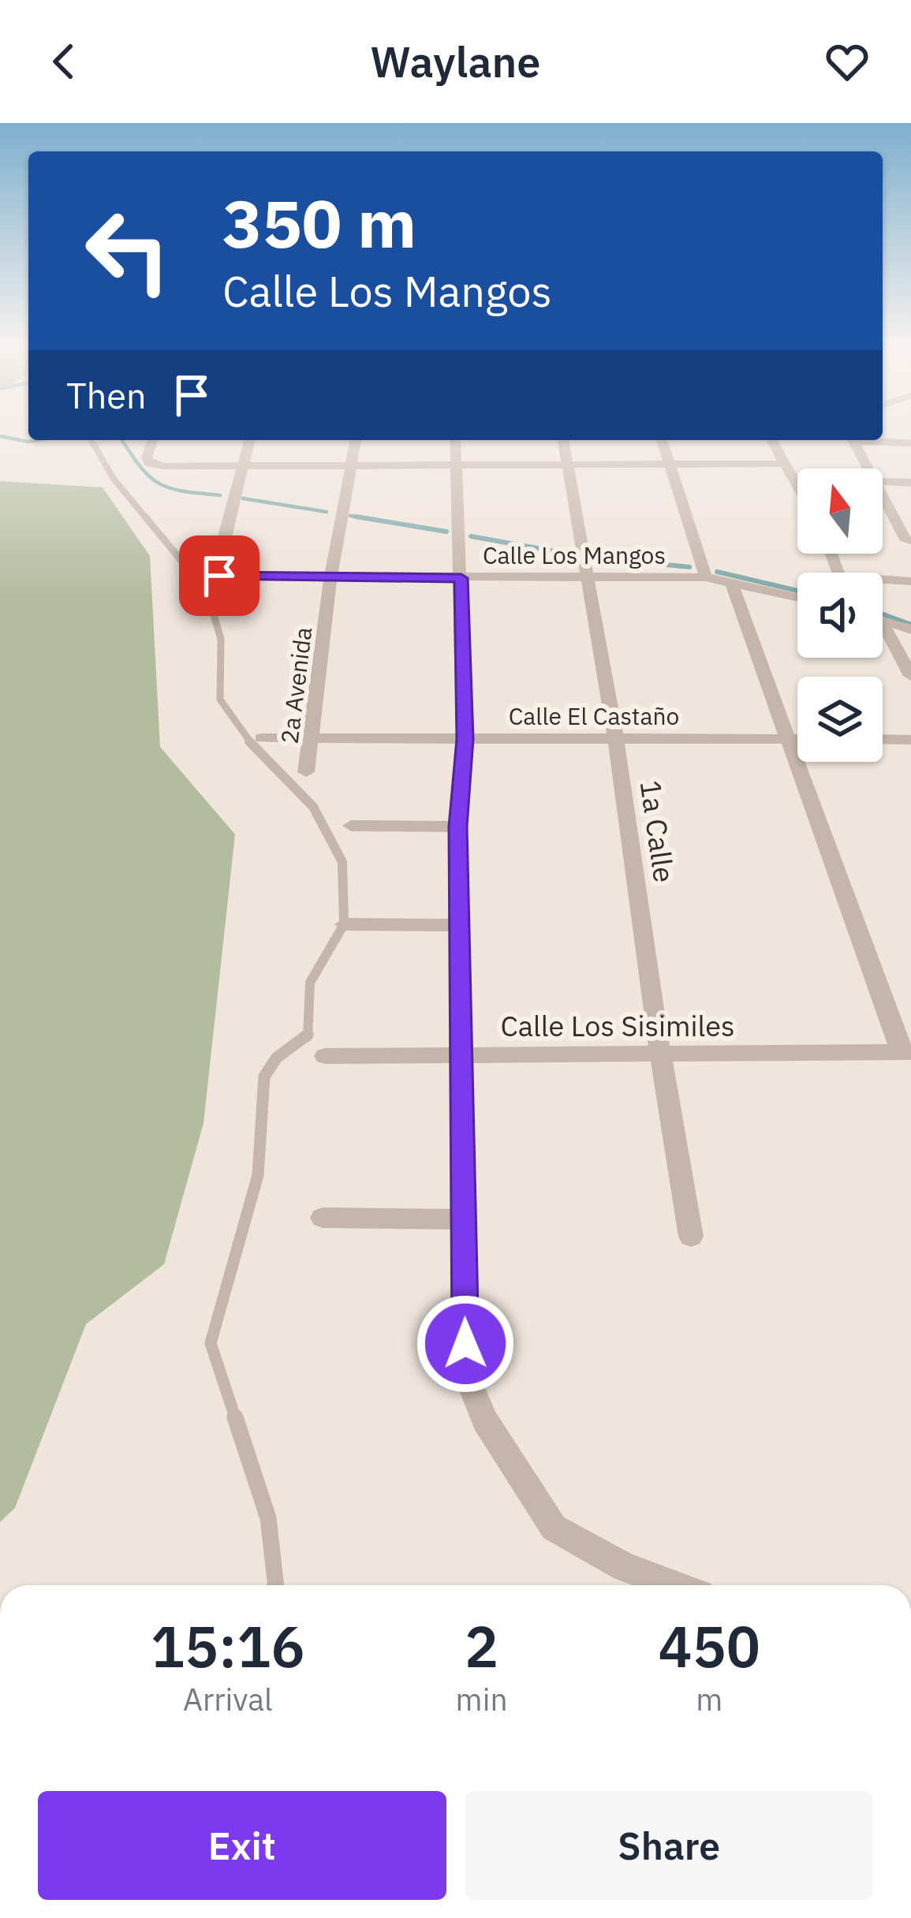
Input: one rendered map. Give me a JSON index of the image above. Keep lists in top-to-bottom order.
{
  "streets": {
    "street": [
      "Calle Los Mangos",
      "2a Avenida",
      "Calle El Castaño",
      "1a Calle",
      "Calle Los Sisimiles"
    ]
  },
  "crossings": [
    ["Calle Los Mangos", "2a Avenida"],
    ["Calle Los Mangos", "1a Calle"],
    ["2a Avenida", "Calle El Castaño"],
    ["Calle El Castaño", "1a Calle"],
    ["1a Calle", "Calle Los Sisimiles"]
  ],
  "north": "top",
  "page": {
    "header": "Waylane",
    "turn": ["350 m", "Calle Los Mangos"],
    "then": "Then",
    "eta": [
      "15:16",
      "Arrival",
      "2",
      "min",
      "450",
      "m"
    ],
    "buttons": ["Exit", "Share"]
  }
}
